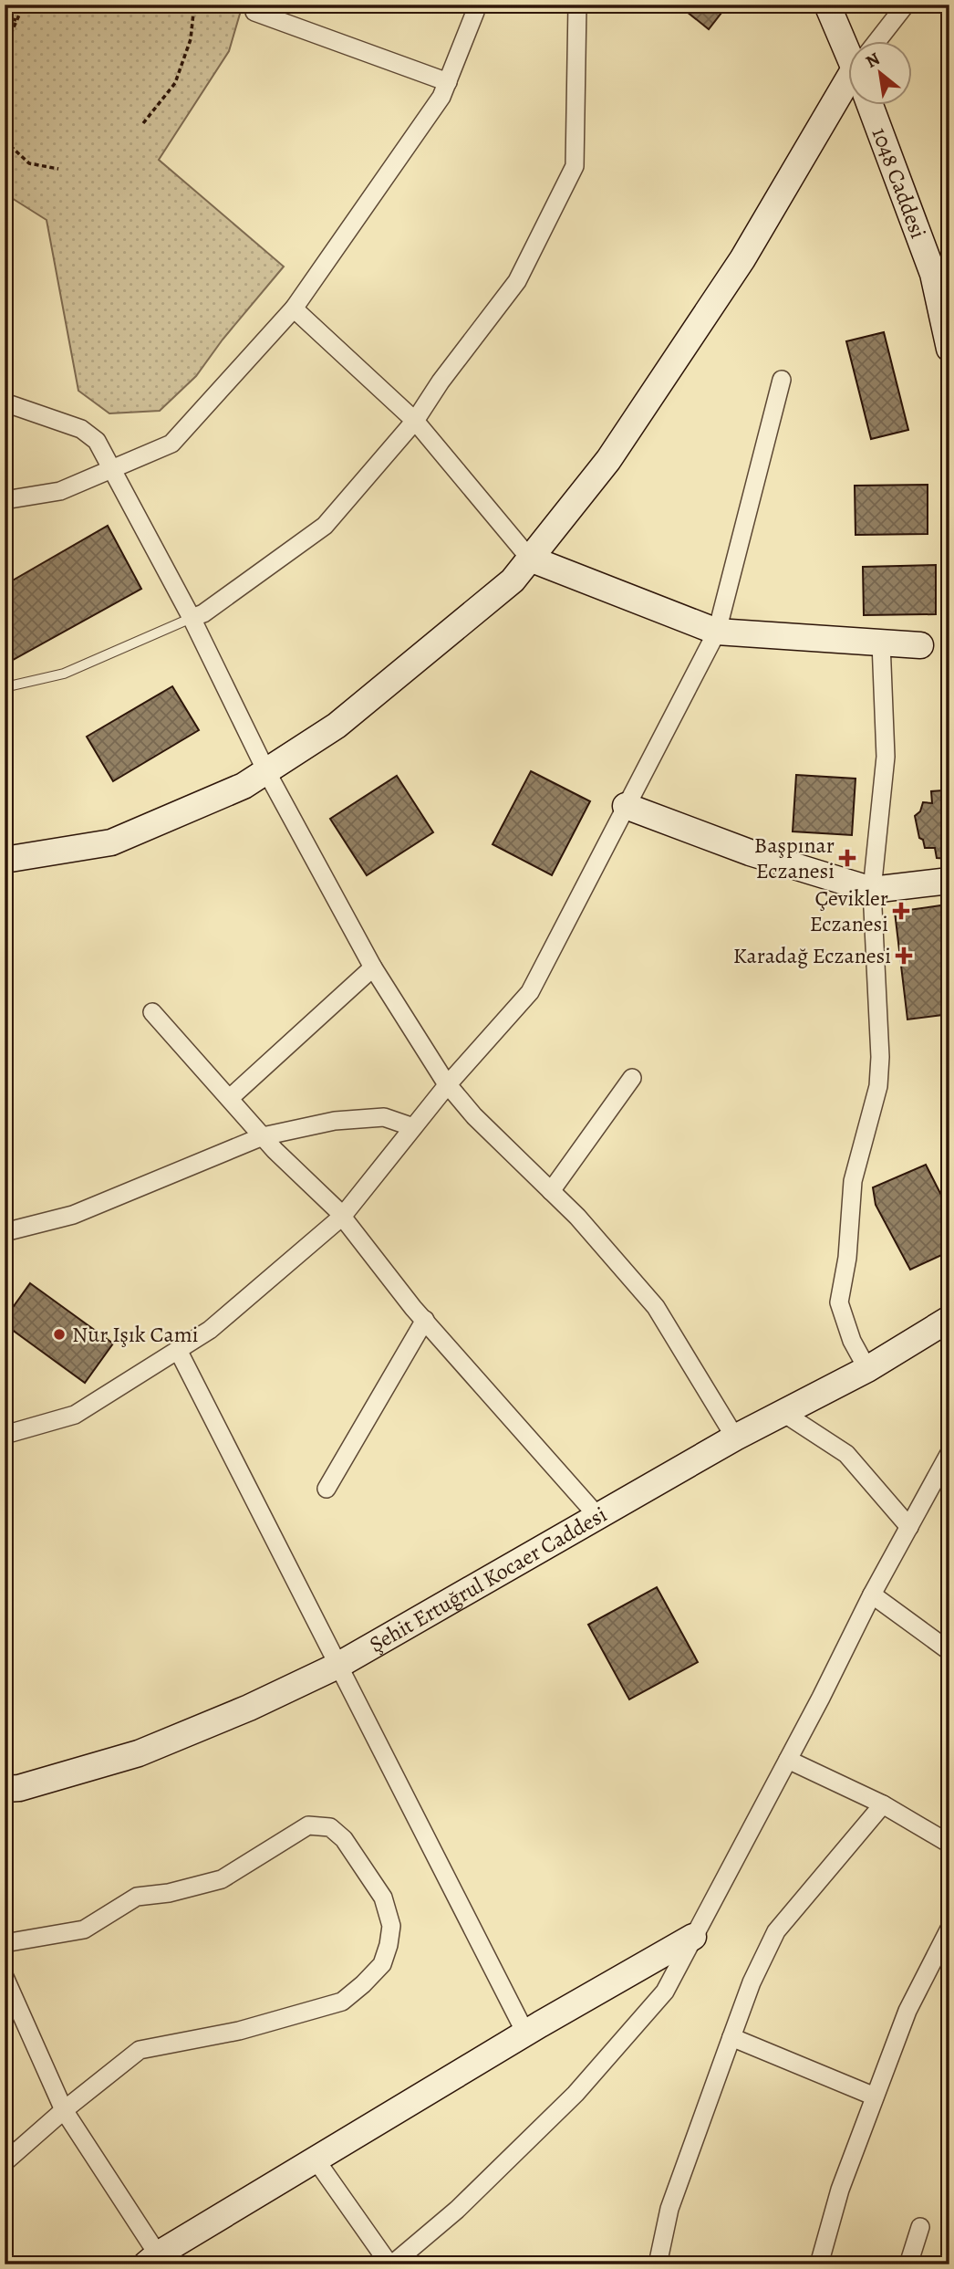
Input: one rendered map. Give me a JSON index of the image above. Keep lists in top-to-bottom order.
{
  "streets": {
    "street": ["1048 Caddesi", "Şehit Ertuğrul Kocaer Caddesi"]
  },
  "places": {
    "health": ["Başpınar Eczanesi", "Çevikler Eczanesi", "Karadağ Eczanesi"],
    "other": ["Nur Işık Cami"]
  },
  "north": "top left"
}
